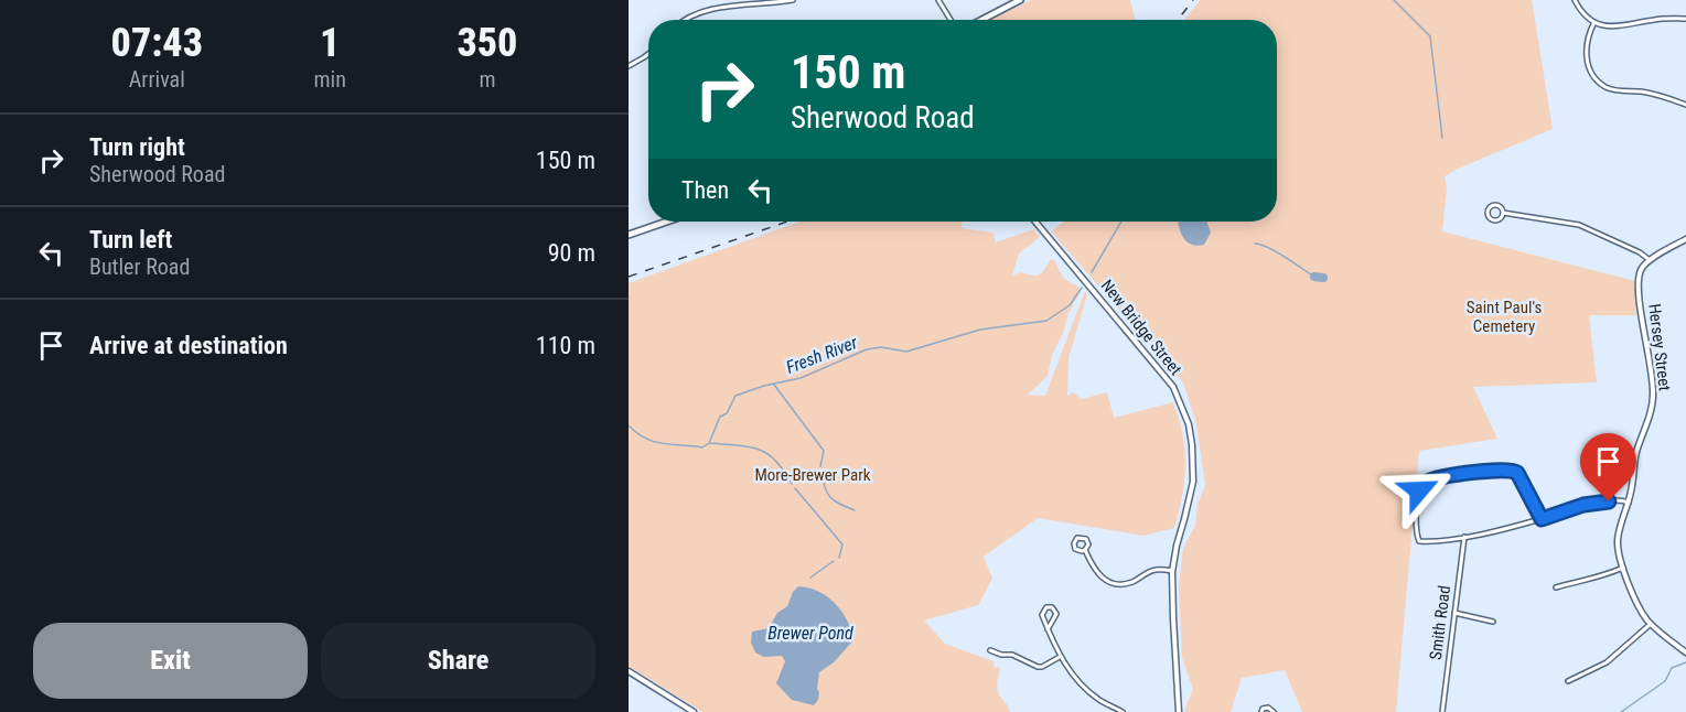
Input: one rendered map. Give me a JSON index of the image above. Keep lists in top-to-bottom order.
{
  "streets": {
    "street": ["New Bridge Street", "Hersey Street", "Smith Road"]
  },
  "water": ["Fresh River", "Brewer Pond"],
  "parks": ["Saint Paul's Cemetery", "More-Brewer Park"],
  "page": {
    "eta": [
      "07:43",
      "Arrival",
      "1",
      "min",
      "350",
      "m"
    ],
    "turn": ["150 m", "Sherwood Road"],
    "list": [
      {
        "name": "Turn right",
        "note": "Sherwood Road",
        "value": "150 m"
      },
      {
        "name": "Turn left",
        "note": "Butler Road",
        "value": "90 m"
      },
      {
        "name": "Arrive at destination",
        "value": "110 m"
      }
    ],
    "then": "Then",
    "buttons": ["Exit", "Share"]
  }
}
